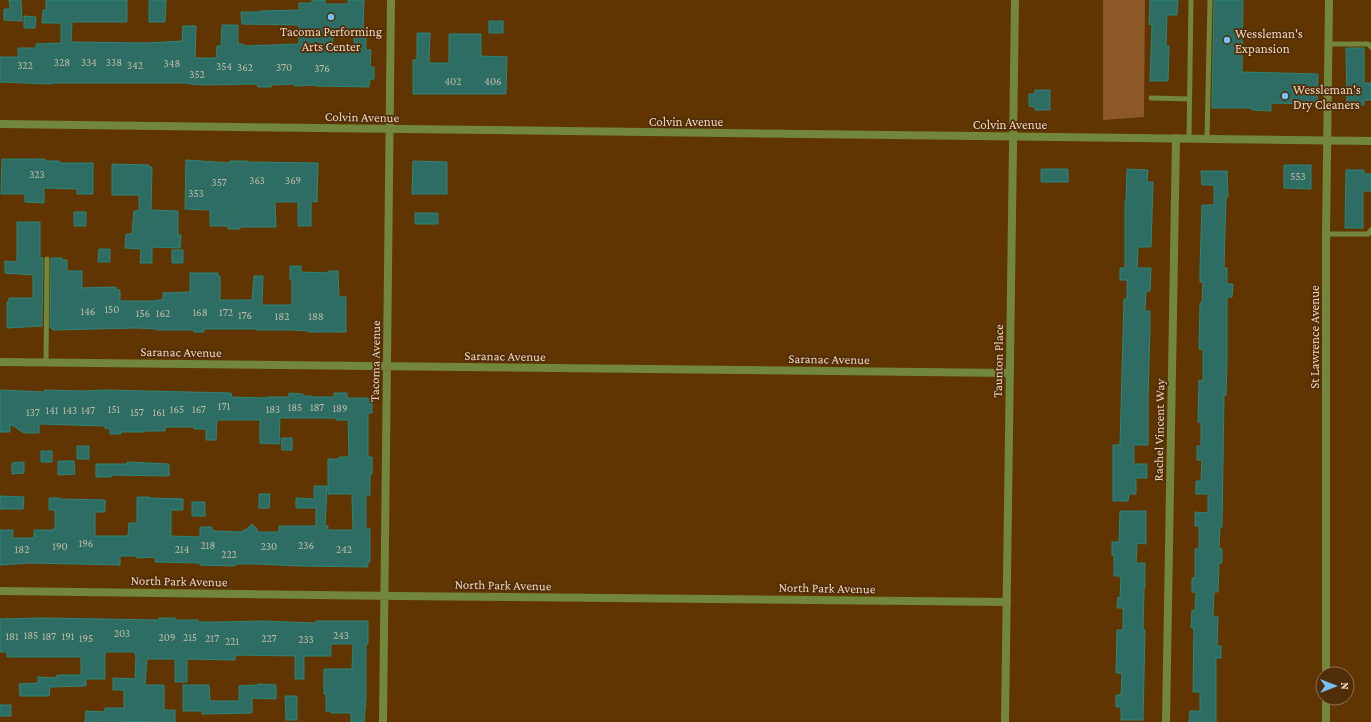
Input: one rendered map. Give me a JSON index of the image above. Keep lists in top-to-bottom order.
{
  "streets": {
    "street": [
      "Colvin Avenue",
      "St Lawrence Avenue",
      "Saranac Avenue",
      "Tacoma Avenue",
      "Taunton Place",
      "Rachel Vincent Way",
      "North Park Avenue"
    ]
  },
  "crossings": [
    ["Colvin Avenue", "St Lawrence Avenue"],
    ["Colvin Avenue", "Tacoma Avenue"],
    ["Colvin Avenue", "Taunton Place"],
    ["Colvin Avenue", "Rachel Vincent Way"],
    ["Saranac Avenue", "Tacoma Avenue"],
    ["Saranac Avenue", "Taunton Place"],
    ["Tacoma Avenue", "North Park Avenue"],
    ["Taunton Place", "North Park Avenue"]
  ],
  "places": ["Tacoma Performing Arts Center", "Wessleman's Expansion", "Wessleman's Dry Cleaners"],
  "house_numbers": [
    "328",
    "334",
    "338",
    "348",
    "322",
    "342",
    "354",
    "362",
    "370",
    "376",
    "352",
    "402",
    "406",
    "323",
    "553",
    "363",
    "369",
    "357",
    "353",
    "150",
    "146",
    "168",
    "172",
    "156",
    "162",
    "176",
    "182",
    "188",
    "171",
    "185",
    "187",
    "189",
    "151",
    "165",
    "167",
    "183",
    "141",
    "143",
    "147",
    "137",
    "157",
    "161",
    "196",
    "218",
    "236",
    "190",
    "230",
    "182",
    "214",
    "242",
    "222",
    "203",
    "185",
    "243",
    "181",
    "187",
    "191",
    "209",
    "215",
    "195",
    "217",
    "227",
    "233",
    "221"
  ],
  "north": "right"
}
